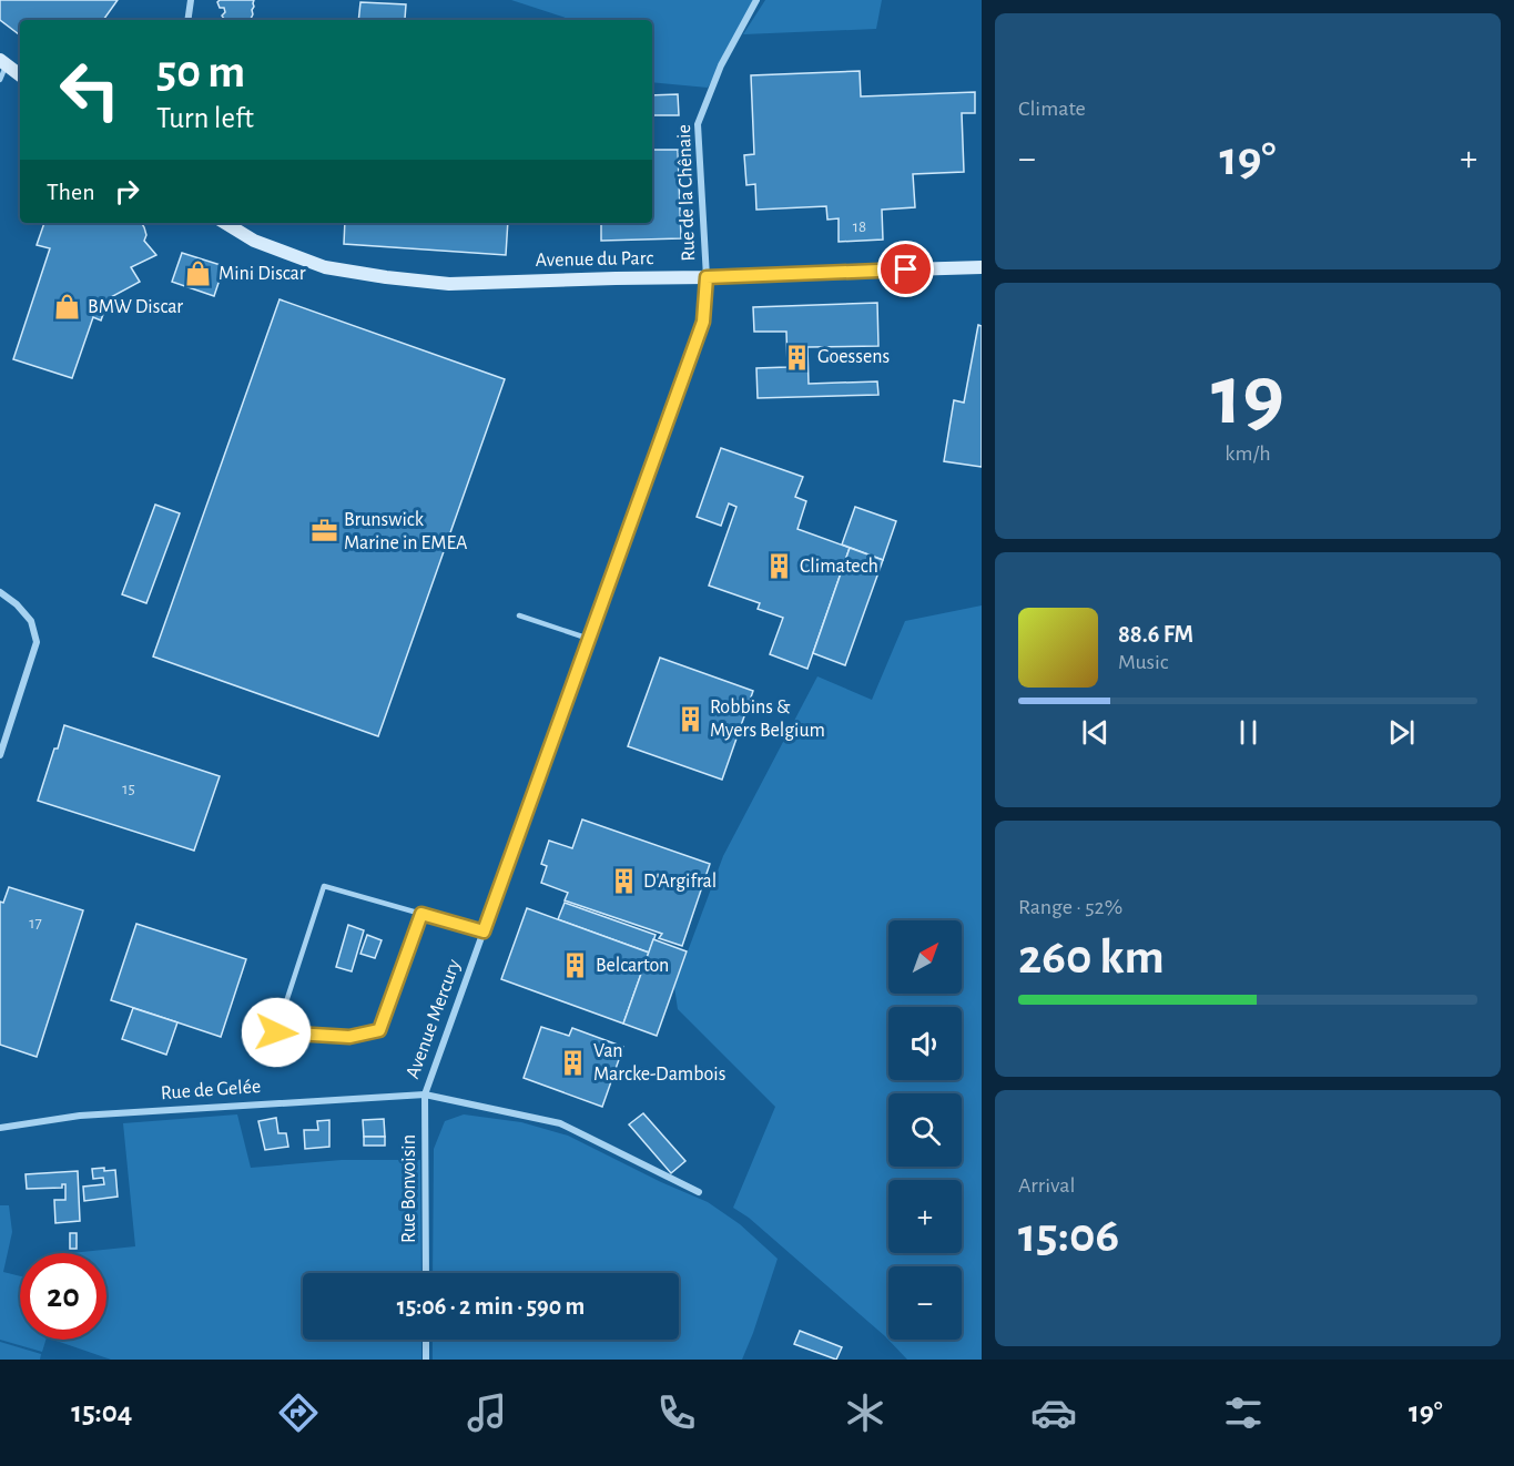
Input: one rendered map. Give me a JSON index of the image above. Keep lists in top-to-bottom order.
{
  "streets": {
    "street": [
      "Rue de la Chênaie",
      "Avenue du Parc",
      "Avenue Mercury",
      "Rue de Gelée",
      "Rue Bonvoisin"
    ]
  },
  "crossings": [
    ["Rue de la Chênaie", "Avenue du Parc"],
    ["Rue de la Chênaie", "Avenue Mercury"],
    ["Avenue du Parc", "Avenue Mercury"],
    ["Avenue Mercury", "Rue de Gelée"],
    ["Avenue Mercury", "Rue Bonvoisin"],
    ["Rue de Gelée", "Rue Bonvoisin"]
  ],
  "places": {
    "shop": ["Mini Discar", "BMW Discar"],
    "building": [
      "Goessens",
      "Climatech",
      "Robbins & Myers Belgium",
      "D'Argifral",
      "Belcarton",
      "Van Marcke-Dambois"
    ],
    "office": ["Brunswick Marine in EMEA"]
  },
  "house_numbers": ["18", "15", "17"],
  "north": "top right",
  "page": {
    "tile": [
      "Climate",
      ["19", "km/h"],
      ["Range · 52%", "260 km"],
      ["Arrival", "15:06"]
    ],
    "turn": ["50 m", "Turn left"],
    "heat": ["−", "19°", "+"],
    "then": "Then",
    "song": ["88.6 FM", "Music"],
    "map_buttons": ["+", "−"],
    "limit": "20",
    "trip": "15:06 · 2 min · 590 m",
    "tabs": ["15:04", "19°"]
  }
}
